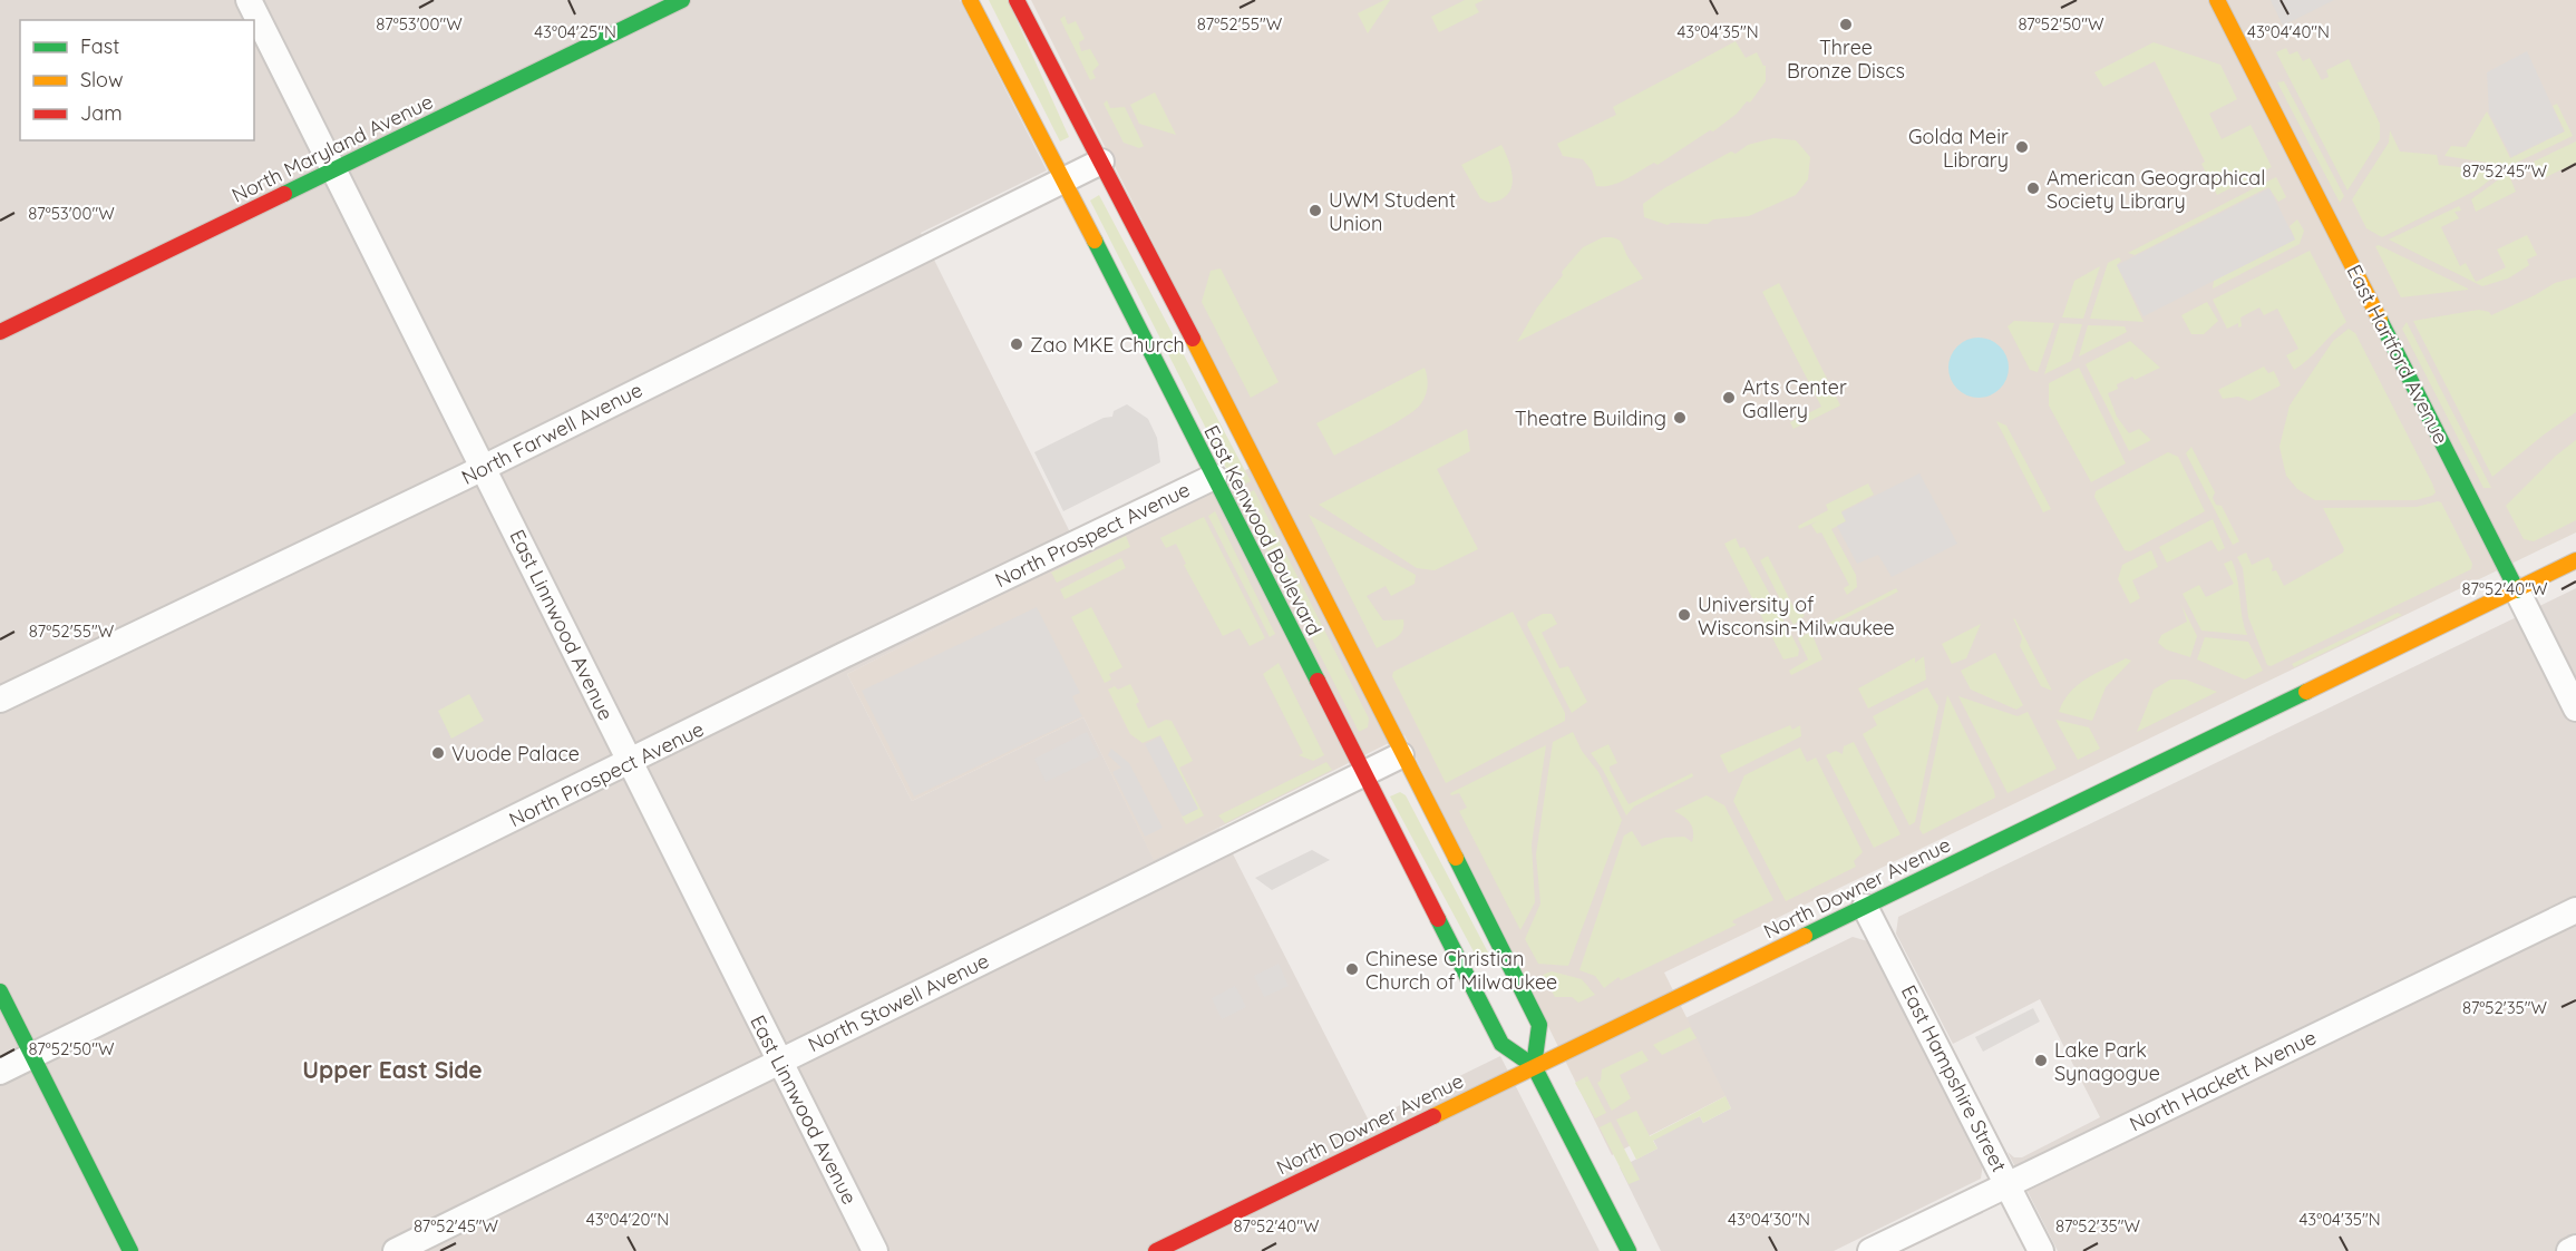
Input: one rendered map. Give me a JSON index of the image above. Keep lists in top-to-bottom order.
{
  "streets": {
    "street": [
      "North Maryland Avenue",
      "East Hartford Avenue",
      "North Farwell Avenue",
      "East Kenwood Boulevard",
      "North Prospect Avenue",
      "East Linnwood Avenue",
      "North Downer Avenue",
      "North Stowell Avenue",
      "East Hampshire Street",
      "North Hackett Avenue"
    ]
  },
  "crossings": [
    ["North Maryland Avenue", "East Linnwood Avenue"],
    ["East Hartford Avenue", "North Downer Avenue"],
    ["North Farwell Avenue", "East Kenwood Boulevard"],
    ["North Farwell Avenue", "East Linnwood Avenue"],
    ["East Kenwood Boulevard", "North Prospect Avenue"],
    ["East Kenwood Boulevard", "North Downer Avenue"],
    ["East Kenwood Boulevard", "North Stowell Avenue"],
    ["North Prospect Avenue", "East Linnwood Avenue"],
    ["East Linnwood Avenue", "North Stowell Avenue"],
    ["North Downer Avenue", "East Hampshire Street"],
    ["East Hampshire Street", "North Hackett Avenue"]
  ],
  "districts": ["Upper East Side"],
  "places": [
    "Three Bronze Discs",
    "Golda Meir Library",
    "American Geographical Society Library",
    "UWM Student Union",
    "Zao MKE Church",
    "Arts Center Gallery",
    "Theatre Building",
    "University of Wisconsin-Milwaukee",
    "Vuode Palace",
    "Chinese Christian Church of Milwaukee",
    "Lake Park Synagogue"
  ],
  "legend": ["Fast", "Slow", "Jam"],
  "coordinates": [
    "87°52'55\"W",
    "87°52'50\"W",
    "87°53'00\"W",
    "43°04'25\"N",
    "43°04'35\"N",
    "43°04'40\"N",
    "87°52'45\"W",
    "87°52'40\"W",
    "87°52'35\"W",
    "43°04'20\"N",
    "43°04'30\"N"
  ]
}
